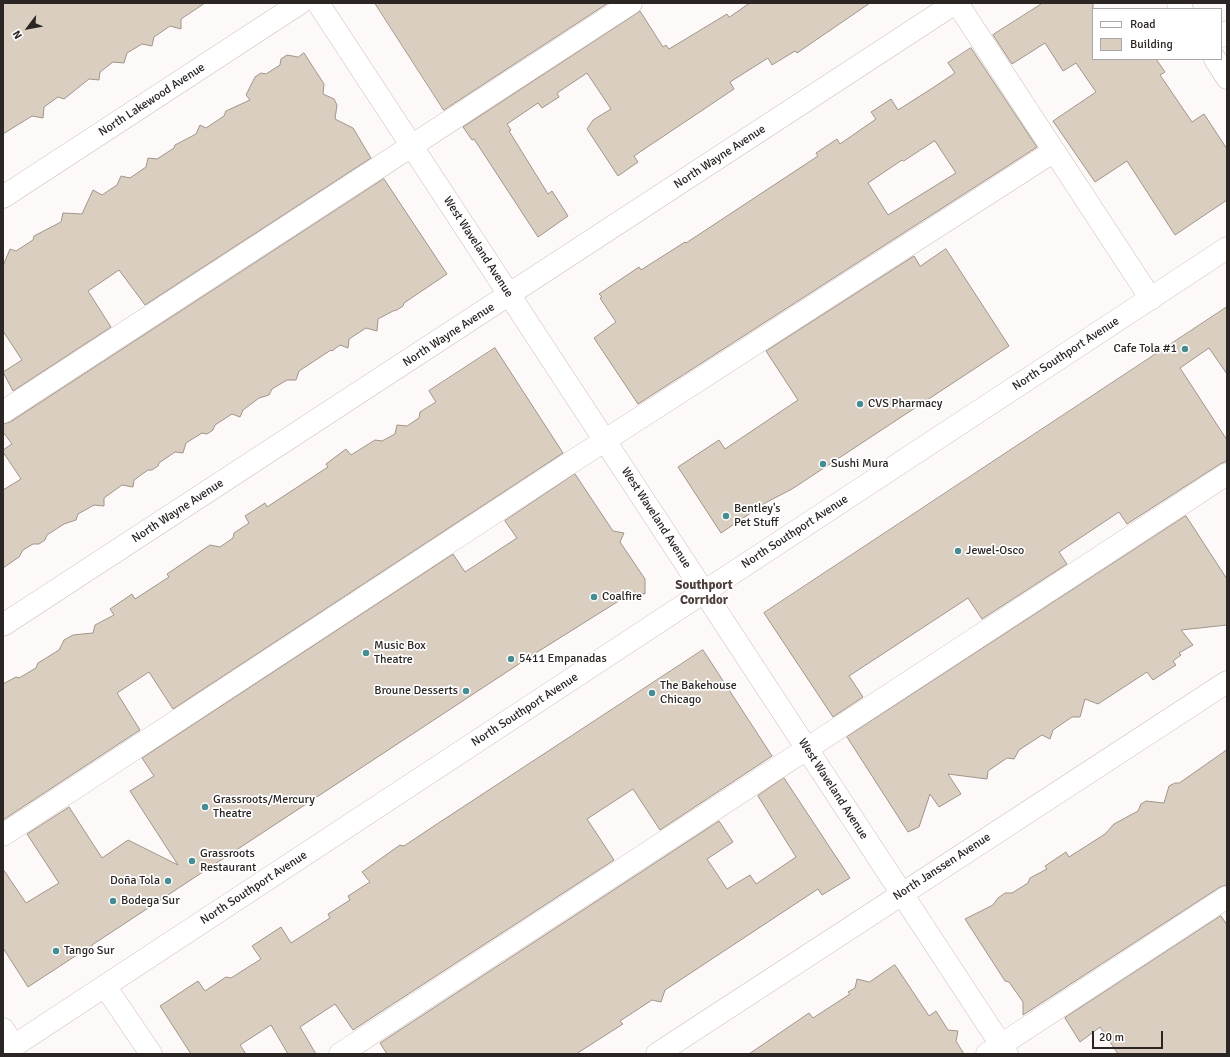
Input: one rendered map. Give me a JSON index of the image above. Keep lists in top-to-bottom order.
{
  "streets": {
    "street": [
      "North Lakewood Avenue",
      "North Wayne Avenue",
      "West Waveland Avenue",
      "North Southport Avenue",
      "North Janssen Avenue"
    ]
  },
  "crossings": [
    ["North Wayne Avenue", "West Waveland Avenue"],
    ["West Waveland Avenue", "North Southport Avenue"],
    ["West Waveland Avenue", "North Janssen Avenue"]
  ],
  "districts": ["Southport Corridor"],
  "places": [
    "Cafe Tola #1",
    "CVS Pharmacy",
    "Sushi Mura",
    "Bentley's Pet Stuff",
    "Jewel-Osco",
    "Coalfire",
    "Music Box Theatre",
    "5411 Empanadas",
    "Broune Desserts",
    "The Bakehouse Chicago",
    "Grassroots/Mercury Theatre",
    "Grassroots Restaurant",
    "Doña Tola",
    "Bodega Sur",
    "Tango Sur"
  ],
  "legend": ["Road", "Building"],
  "scale_bar": "20 m",
  "north": "bottom left"
}
